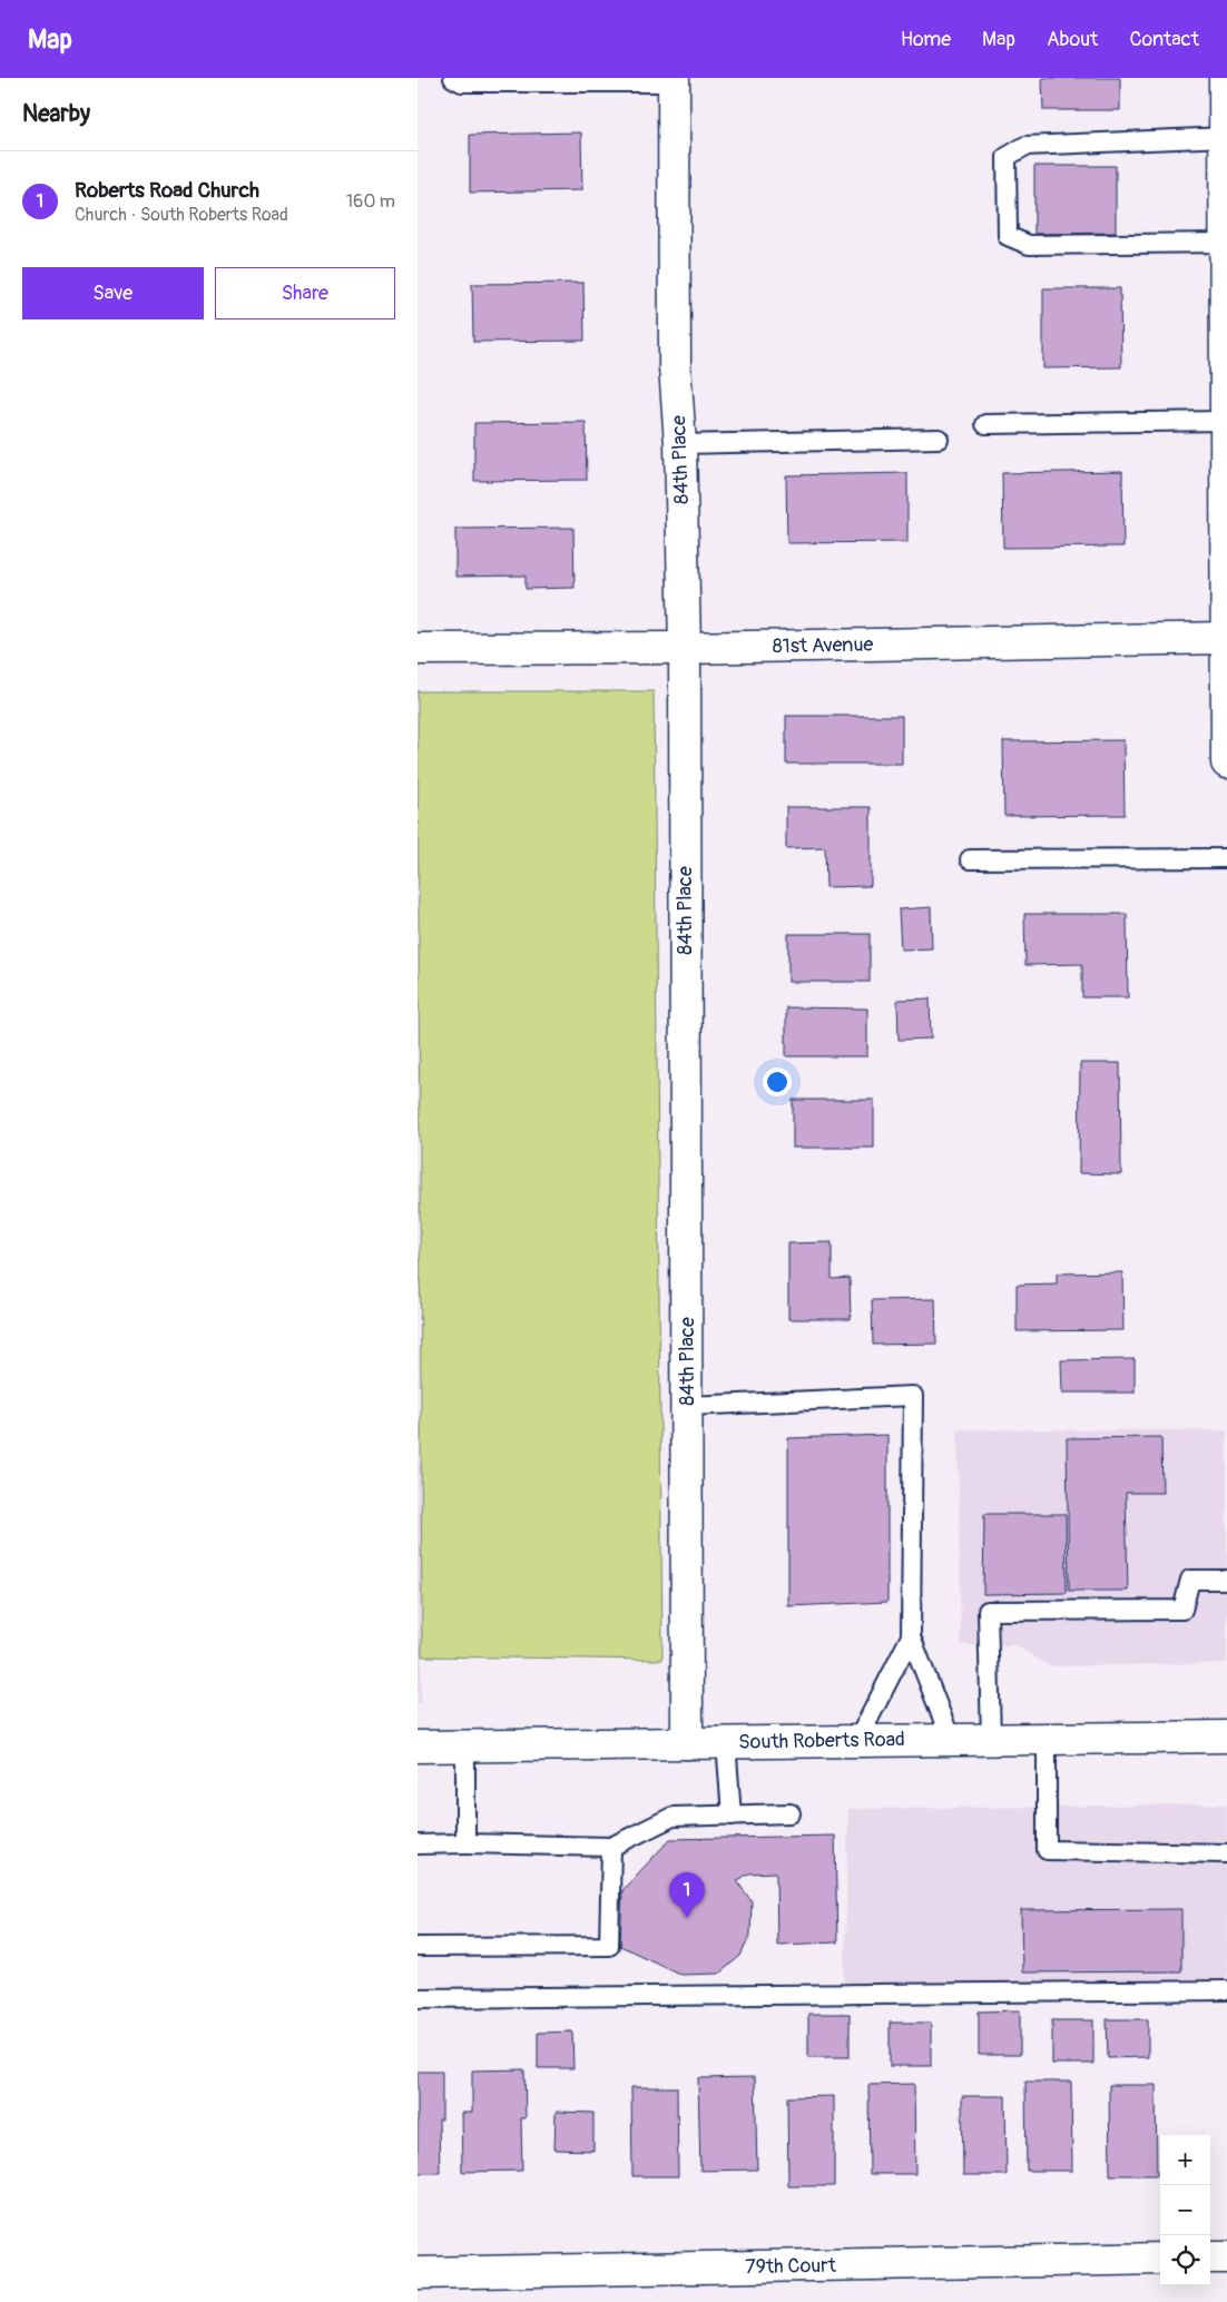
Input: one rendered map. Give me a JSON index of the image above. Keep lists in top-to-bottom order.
{
  "streets": {
    "street": [
      "84th Place",
      "81st Avenue",
      "South Roberts Road",
      "79th Court"
    ]
  },
  "crossings": [
    ["84th Place", "81st Avenue"],
    ["84th Place", "South Roberts Road"]
  ],
  "page": {
    "header": "Map",
    "nav": [
      "Home",
      "Map",
      "About",
      "Contact"
    ],
    "heading": "Nearby",
    "list": [
      {
        "mark": "1",
        "name": "Roberts Road Church",
        "note": "Church · South Roberts Road",
        "value": "160 m"
      }
    ],
    "buttons": ["Save", "Share"],
    "pins": "1",
    "map_buttons": ["+", "−"]
  }
}
